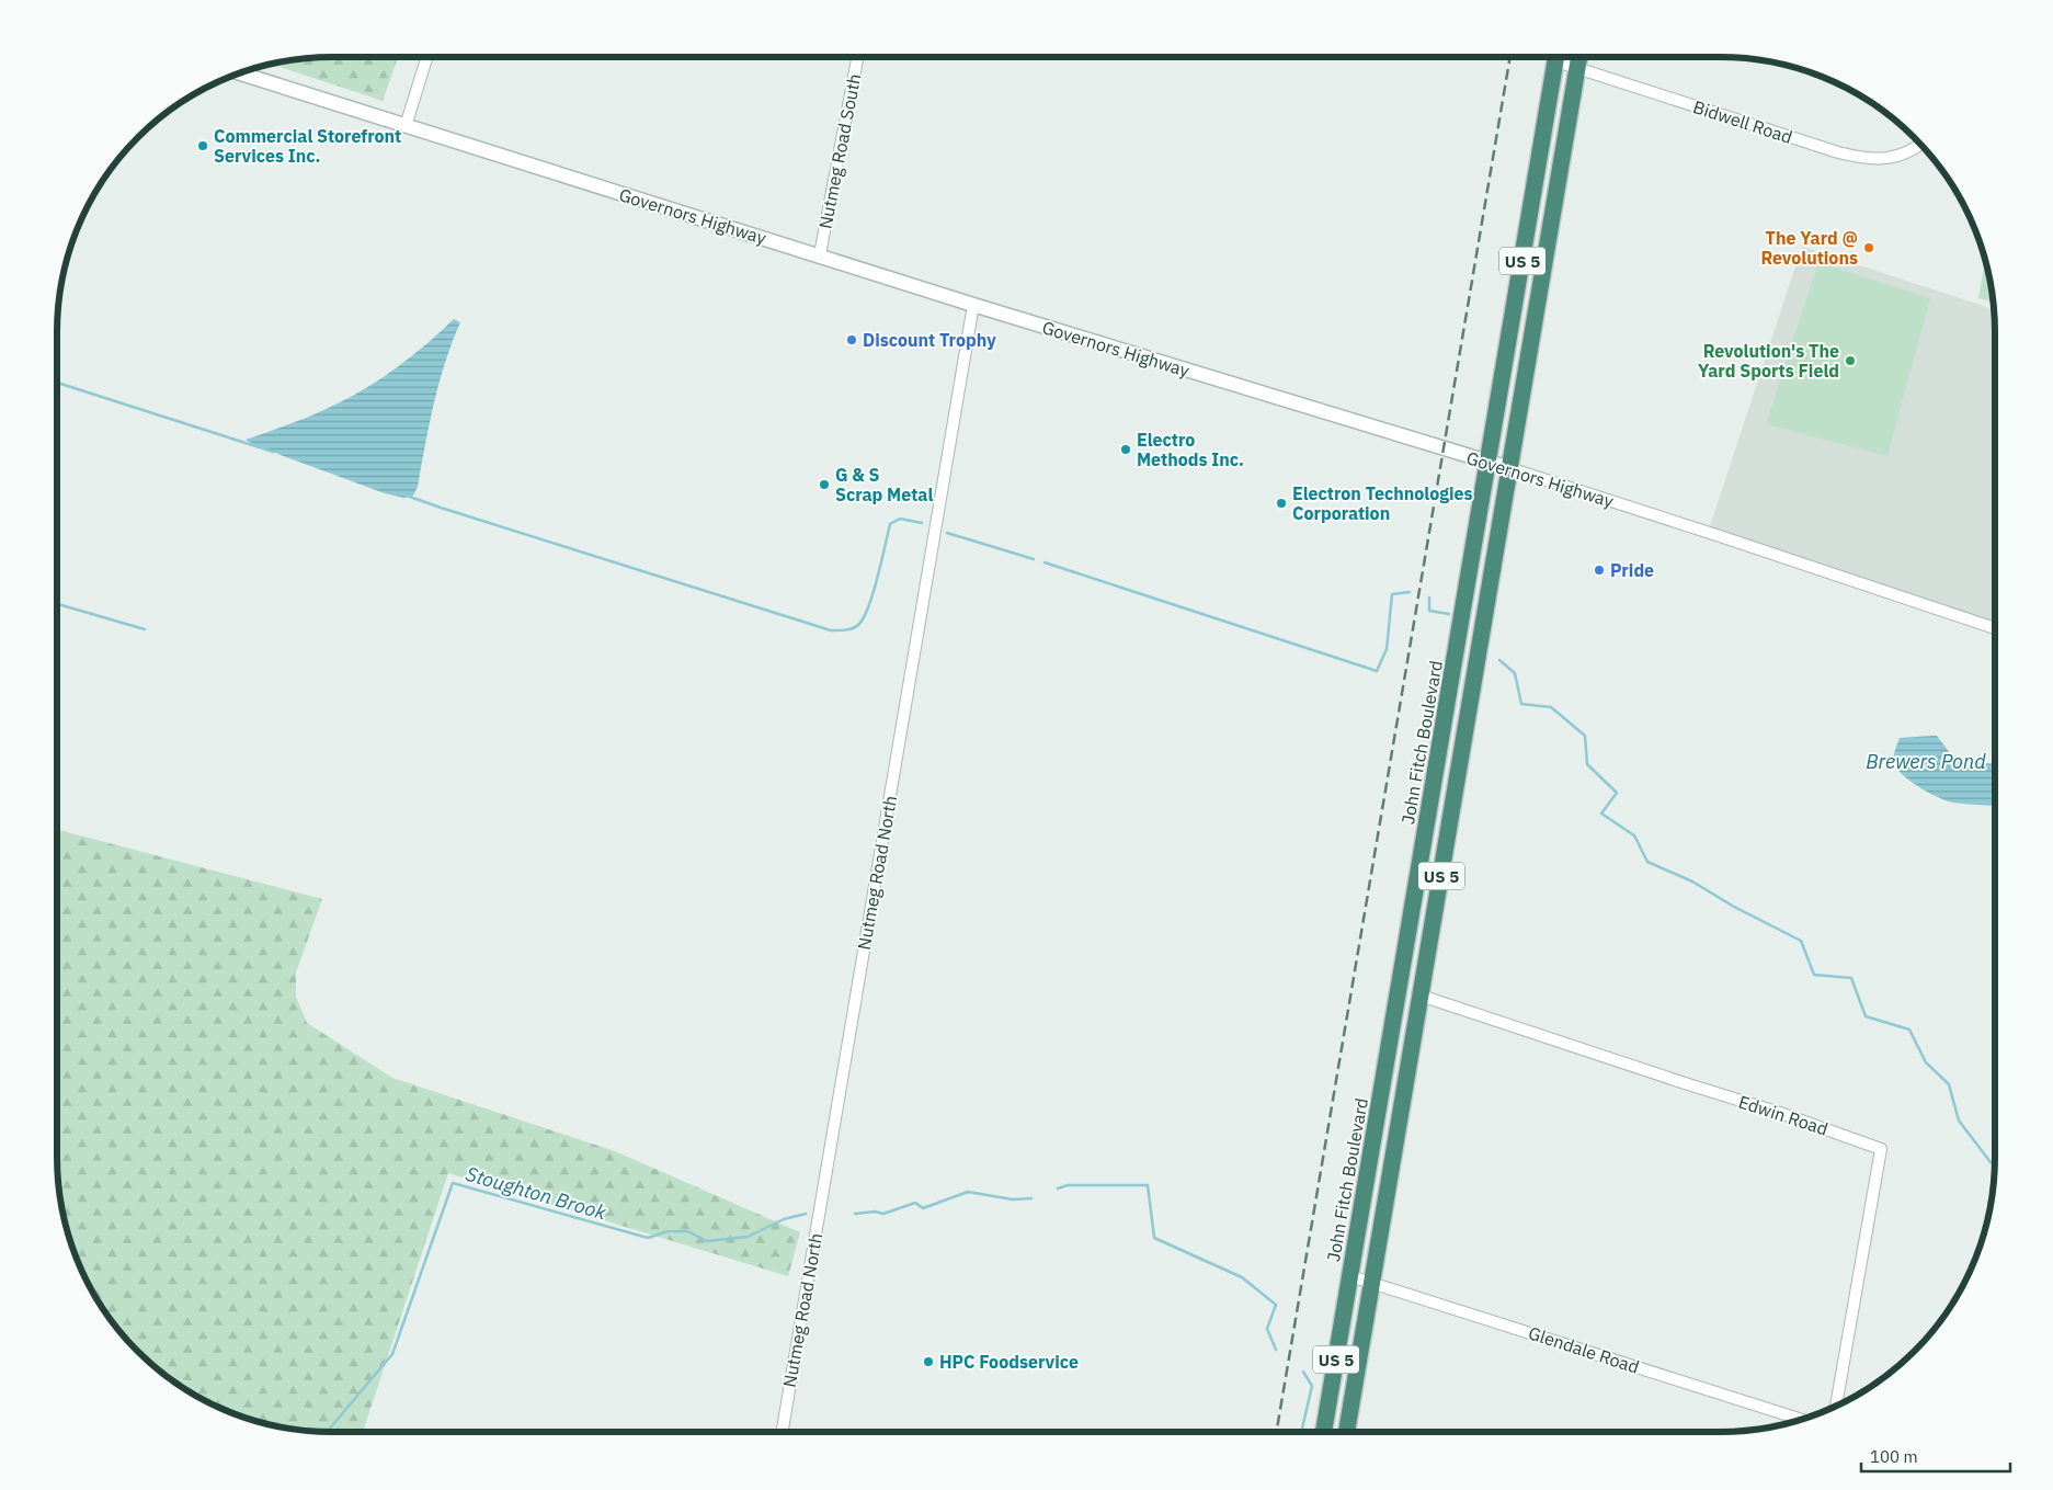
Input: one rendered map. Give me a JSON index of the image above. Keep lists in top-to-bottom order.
{
  "streets": {
    "highway": ["US 5", "John Fitch Boulevard"],
    "street": [
      "Bidwell Road",
      "Nutmeg Road South",
      "Governors Highway",
      "Nutmeg Road North",
      "Edwin Road",
      "Glendale Road"
    ]
  },
  "crossings": [
    ["Bidwell Road", "US 5"],
    ["Nutmeg Road South", "Governors Highway"],
    ["Governors Highway", "US 5"],
    ["Governors Highway", "John Fitch Boulevard"],
    ["Governors Highway", "Nutmeg Road North"],
    ["US 5", "Edwin Road"],
    ["US 5", "Glendale Road"],
    ["John Fitch Boulevard", "Glendale Road"]
  ],
  "water": ["Brewers Pond", "Stoughton Brook"],
  "places": [
    "Commercial Storefront Services Inc.",
    "The Yard @ Revolutions",
    "Discount Trophy",
    "Revolution's The Yard Sports Field",
    "Electro Methods Inc.",
    "G & S Scrap Metal",
    "Electron Technologies Corporation",
    "Pride",
    "HPC Foodservice"
  ],
  "scale_bar": "100 m"
}
